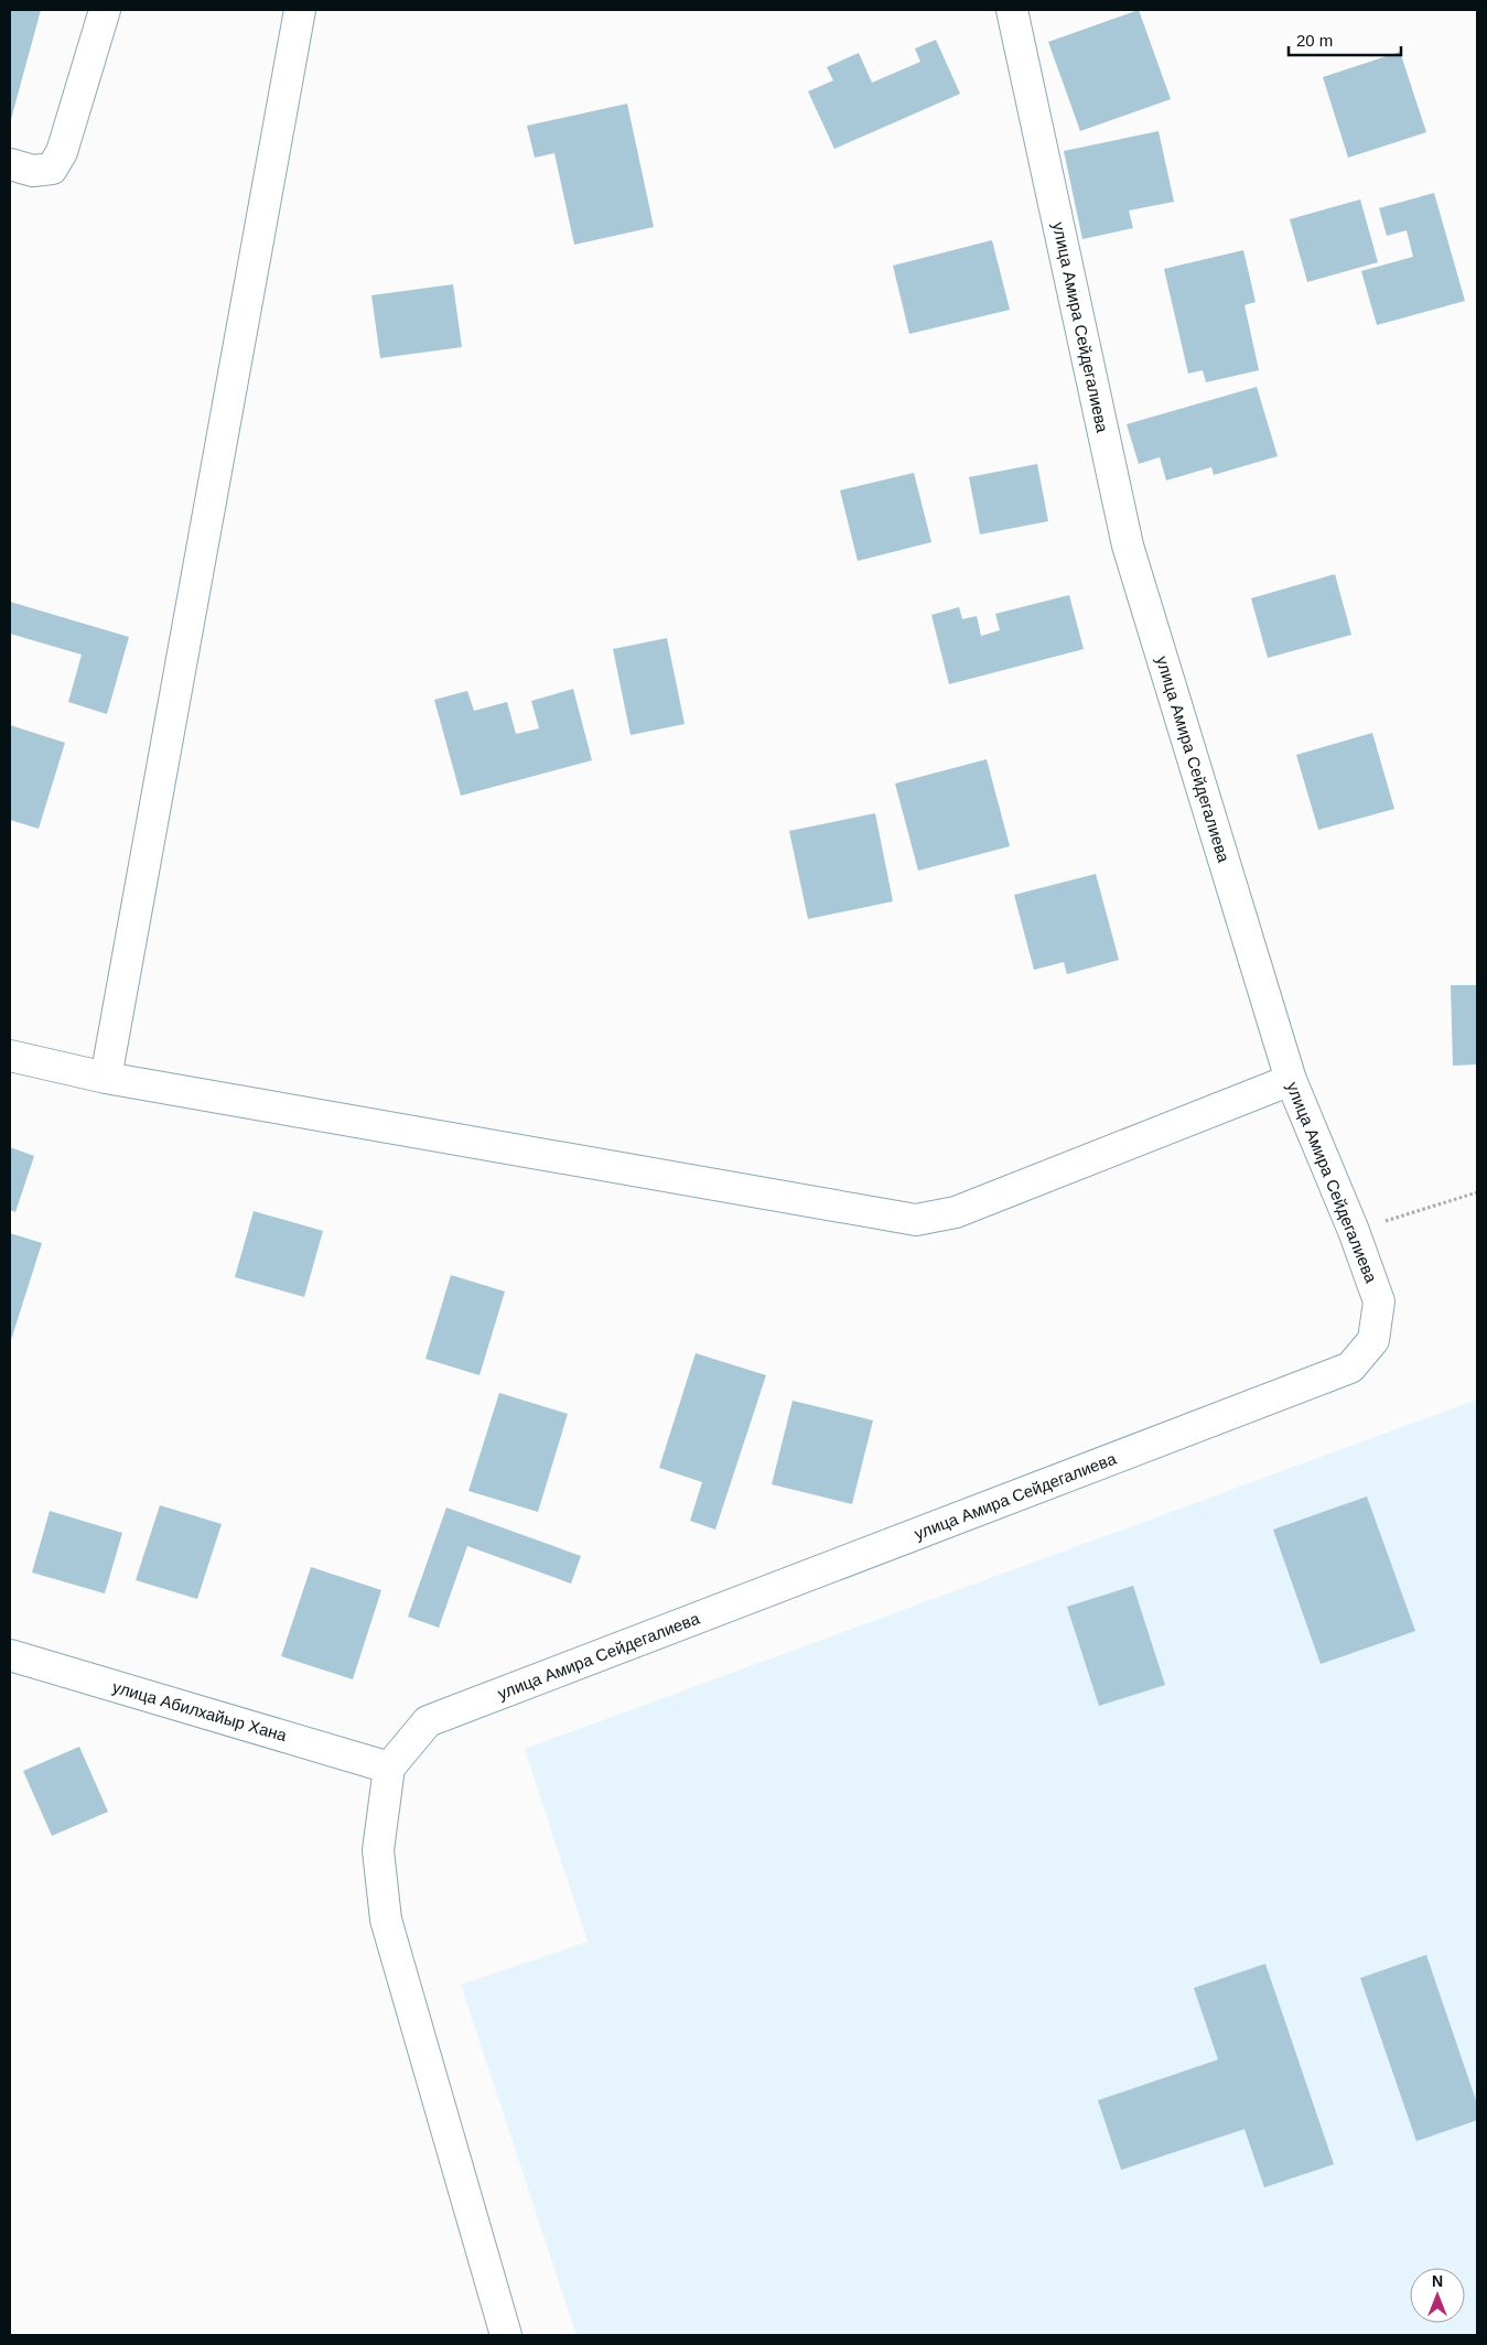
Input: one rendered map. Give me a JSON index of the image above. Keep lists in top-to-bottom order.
{
  "streets": {
    "street": ["улица Амира Сейдегалиева", "улица Абилхайыр Хана"]
  },
  "crossings": [
    ["улица Амира Сейдегалиева", "улица Абилхайыр Хана"]
  ],
  "scale_bar": "20 m",
  "north": "top"
}
